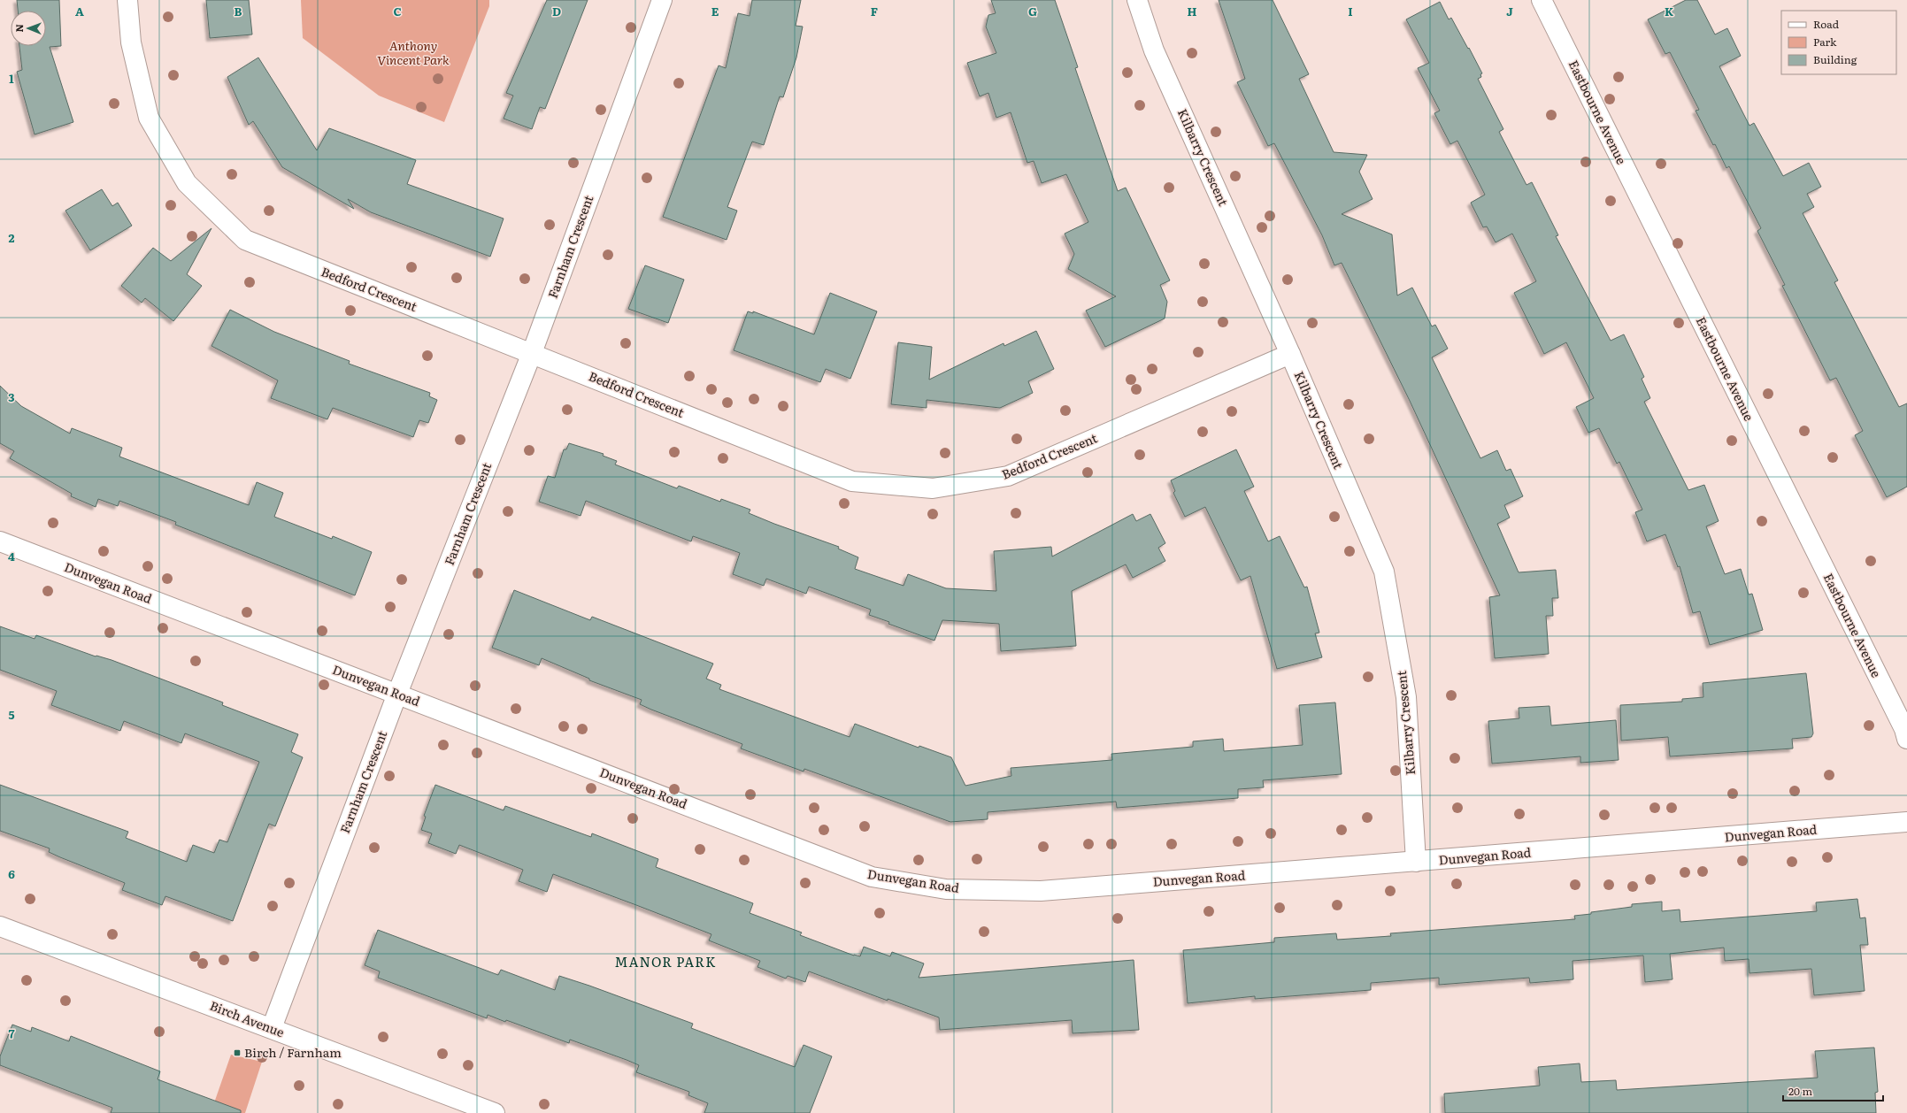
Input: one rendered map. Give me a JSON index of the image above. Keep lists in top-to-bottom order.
{
  "streets": {
    "street": [
      "Eastbourne Avenue",
      "Kilbarry Crescent",
      "Farnham Crescent",
      "Bedford Crescent",
      "Dunvegan Road",
      "Birch Avenue"
    ]
  },
  "crossings": [
    ["Kilbarry Crescent", "Bedford Crescent"],
    ["Kilbarry Crescent", "Dunvegan Road"],
    ["Farnham Crescent", "Bedford Crescent"],
    ["Farnham Crescent", "Dunvegan Road"],
    ["Farnham Crescent", "Birch Avenue"]
  ],
  "districts": ["MANOR PARK"],
  "parks": ["Anthony Vincent Park"],
  "places": {
    "transit": ["Birch / Farnham"]
  },
  "legend": ["Road", "Park", "Building"],
  "scale_bar": "20 m",
  "north": "left",
  "grid": {
    "columns": [
      "A",
      "B",
      "C",
      "D",
      "E",
      "F",
      "G",
      "H",
      "I",
      "J",
      "K"
    ],
    "rows": [
      "1",
      "2",
      "3",
      "4",
      "5",
      "6",
      "7"
    ]
  }
}
